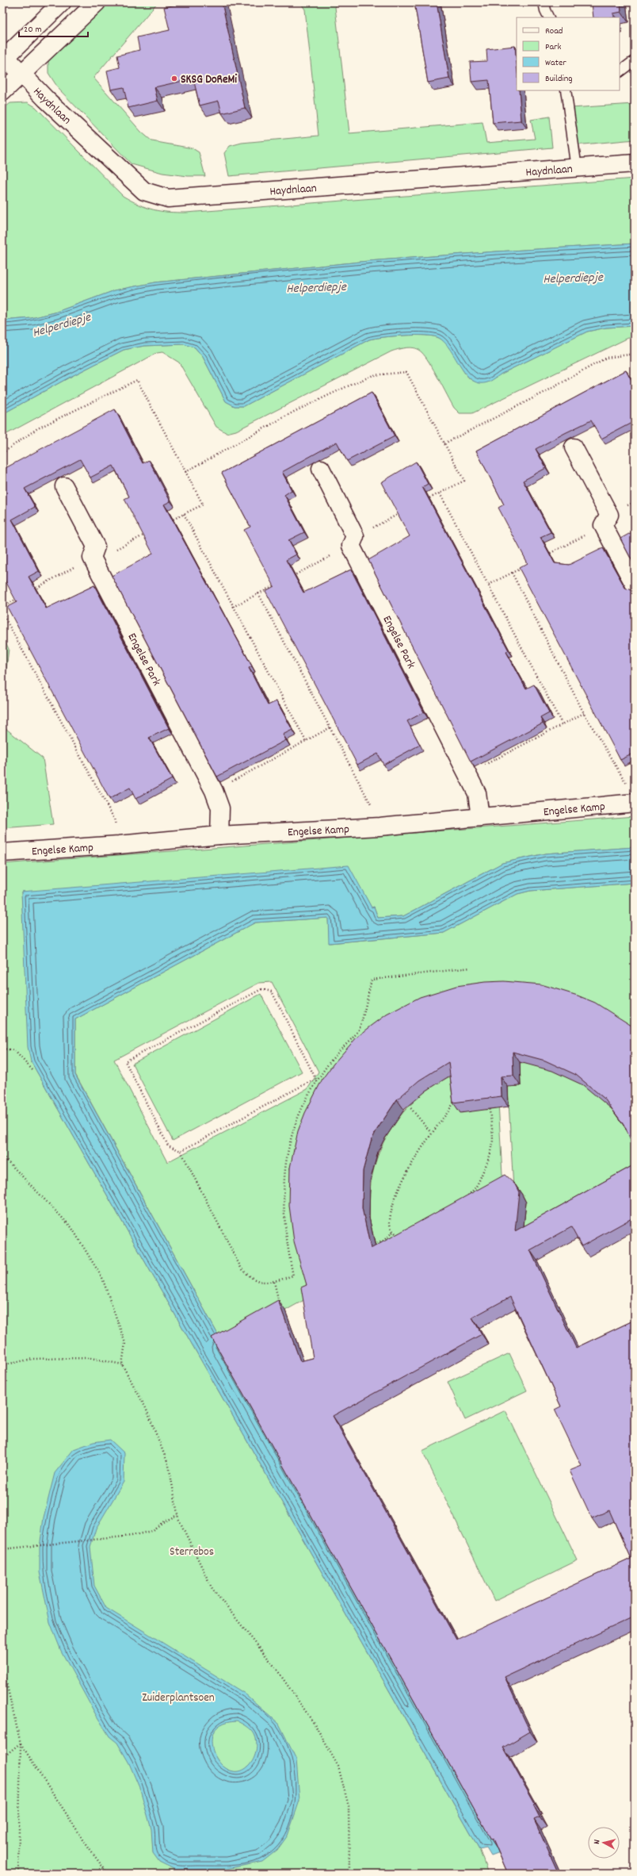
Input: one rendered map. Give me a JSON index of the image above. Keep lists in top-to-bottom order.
{
  "streets": {
    "street": ["Haydnlaan", "Engelse Park", "Engelse Kamp"]
  },
  "crossings": [
    ["Engelse Park", "Engelse Kamp"]
  ],
  "water": ["Helperdiepje"],
  "parks": ["Sterrebos", "Zuiderplantsoen"],
  "places": ["SKSG DoReMi"],
  "legend": [
    "Road",
    "Park",
    "Water",
    "Building"
  ],
  "scale_bar": "20 m",
  "north": "left"
}
